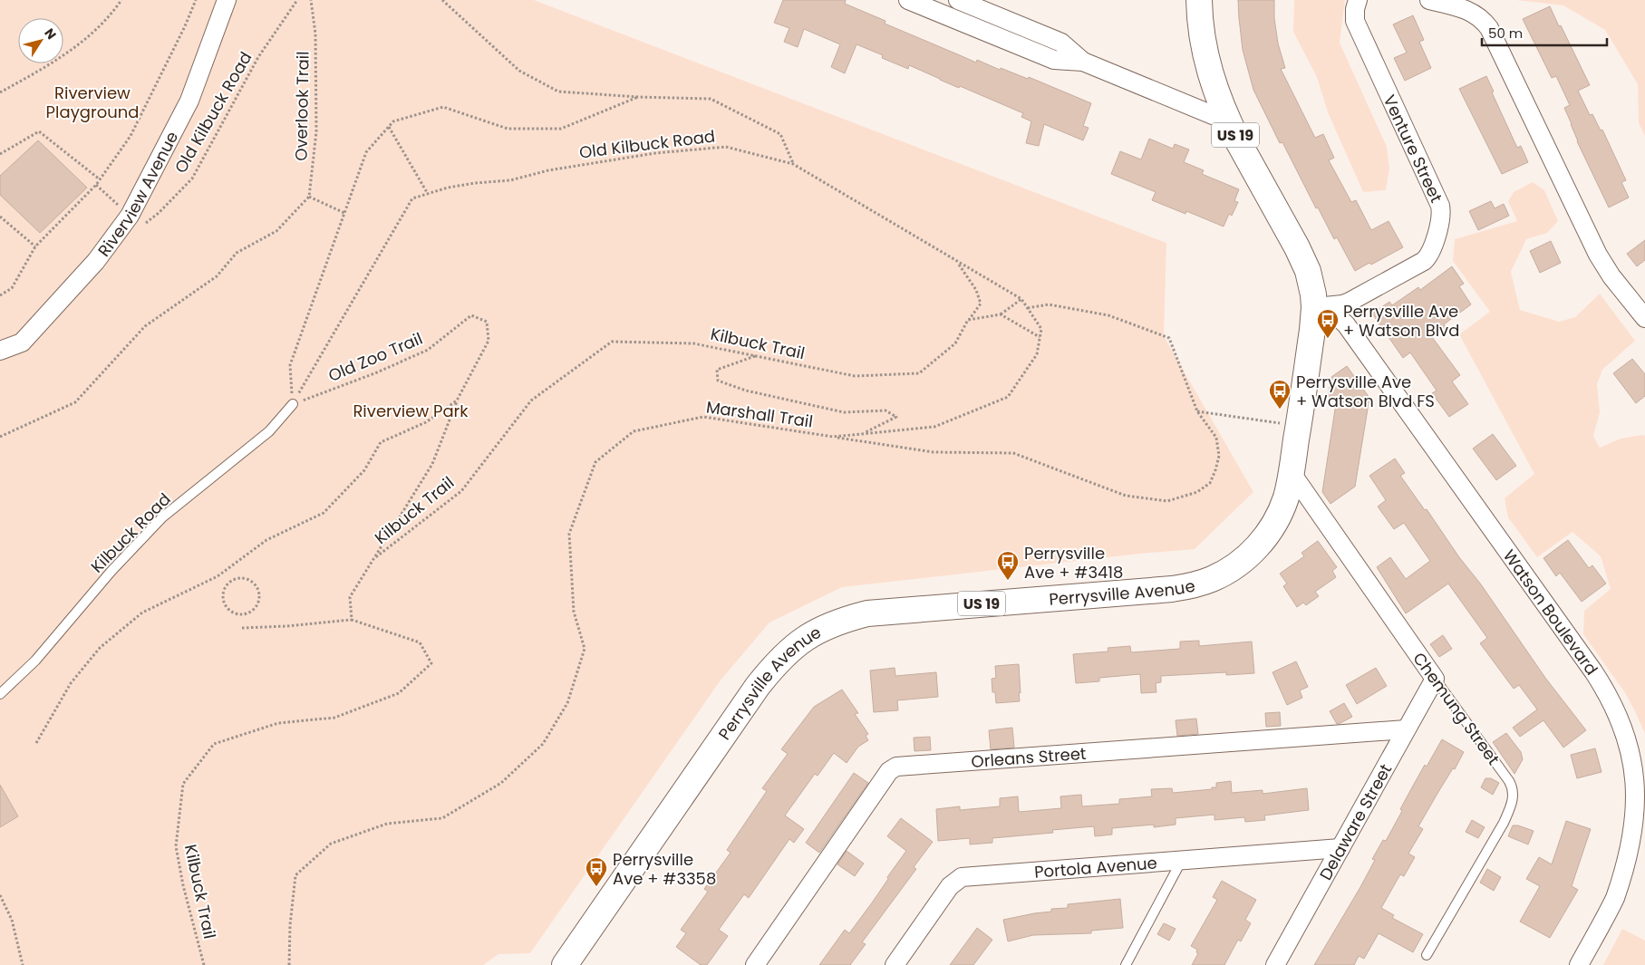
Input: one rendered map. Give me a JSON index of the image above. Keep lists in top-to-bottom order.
{
  "streets": {
    "main road": ["US 19", "Perrysville Avenue"],
    "street": [
      "Venture Street",
      "Riverview Avenue",
      "Watson Boulevard",
      "Chemung Street",
      "Orleans Street",
      "Delaware Street",
      "Portola Avenue"
    ],
    "lane": ["Kilbuck Road"],
    "path": [
      "Overlook Trail",
      "Old Kilbuck Road",
      "Kilbuck Trail",
      "Old Zoo Trail",
      "Marshall Trail"
    ]
  },
  "crossings": [
    ["Old Kilbuck Road", "Riverview Avenue"],
    ["Old Kilbuck Road", "Old Zoo Trail"],
    ["Old Kilbuck Road", "Kilbuck Road"],
    ["Venture Street", "Perrysville Avenue"],
    ["Venture Street", "Watson Boulevard"],
    ["Old Zoo Trail", "Kilbuck Road"],
    ["Perrysville Avenue", "Watson Boulevard"],
    ["Perrysville Avenue", "Chemung Street"],
    ["Chemung Street", "Delaware Street"],
    ["Orleans Street", "Delaware Street"],
    ["Delaware Street", "Portola Avenue"]
  ],
  "parks": ["Riverview Playground", "Riverview Park"],
  "places": {
    "bus stop": [
      "Perrysville Ave + Watson Blvd",
      "Perrysville Ave + Watson Blvd FS",
      "Perrysville Ave + #3418",
      "Perrysville Ave + #3358"
    ]
  },
  "scale_bar": "50 m",
  "north": "top right"
}
